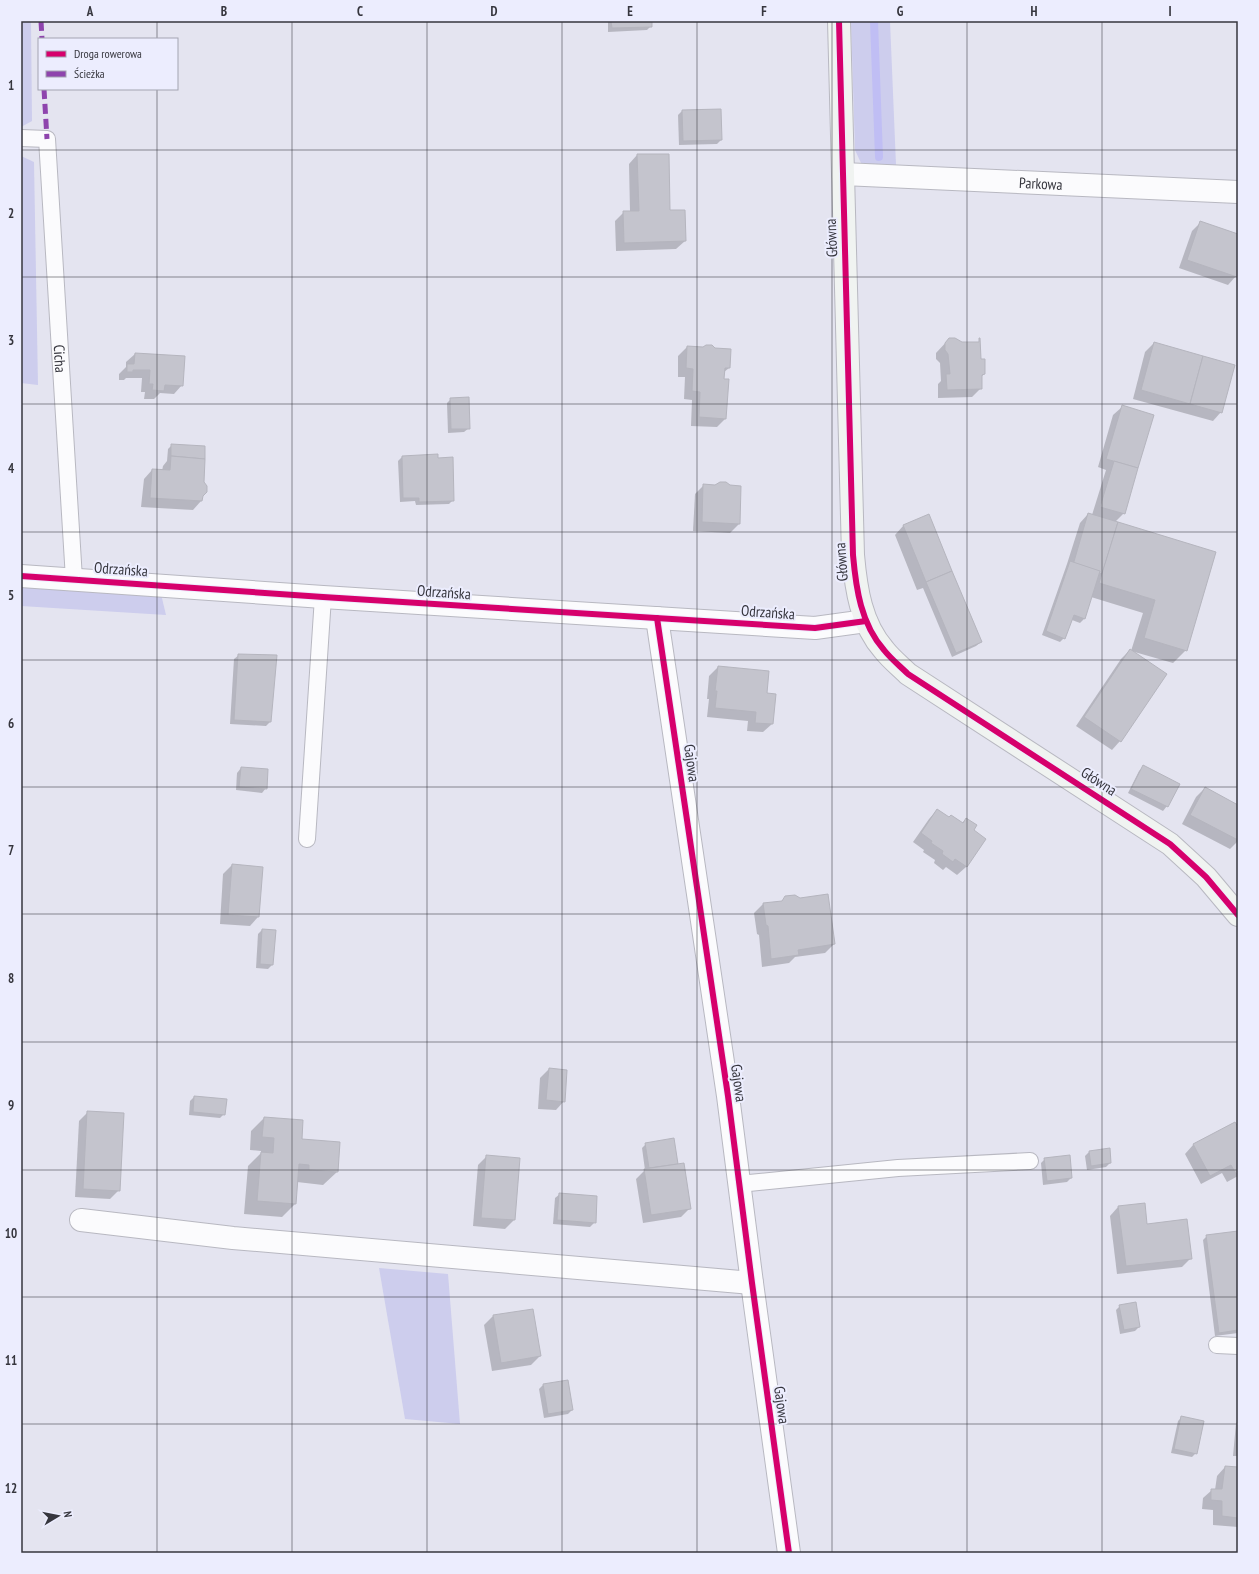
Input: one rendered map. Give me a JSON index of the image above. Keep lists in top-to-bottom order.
{
  "streets": {
    "street": [
      "Parkowa",
      "Główna",
      "Odrzańska",
      "Gajowa"
    ],
    "lane": ["Cicha"]
  },
  "crossings": [
    ["Parkowa", "Główna"],
    ["Główna", "Odrzańska"],
    ["Cicha", "Odrzańska"],
    ["Odrzańska", "Gajowa"]
  ],
  "legend": ["Droga rowerowa", "Ścieżka"],
  "north": "right",
  "grid": {
    "columns": [
      "A",
      "B",
      "C",
      "D",
      "E",
      "F",
      "G",
      "H",
      "I"
    ],
    "rows": [
      "1",
      "2",
      "3",
      "4",
      "5",
      "6",
      "7",
      "8",
      "9",
      "10",
      "11",
      "12"
    ]
  }
}
